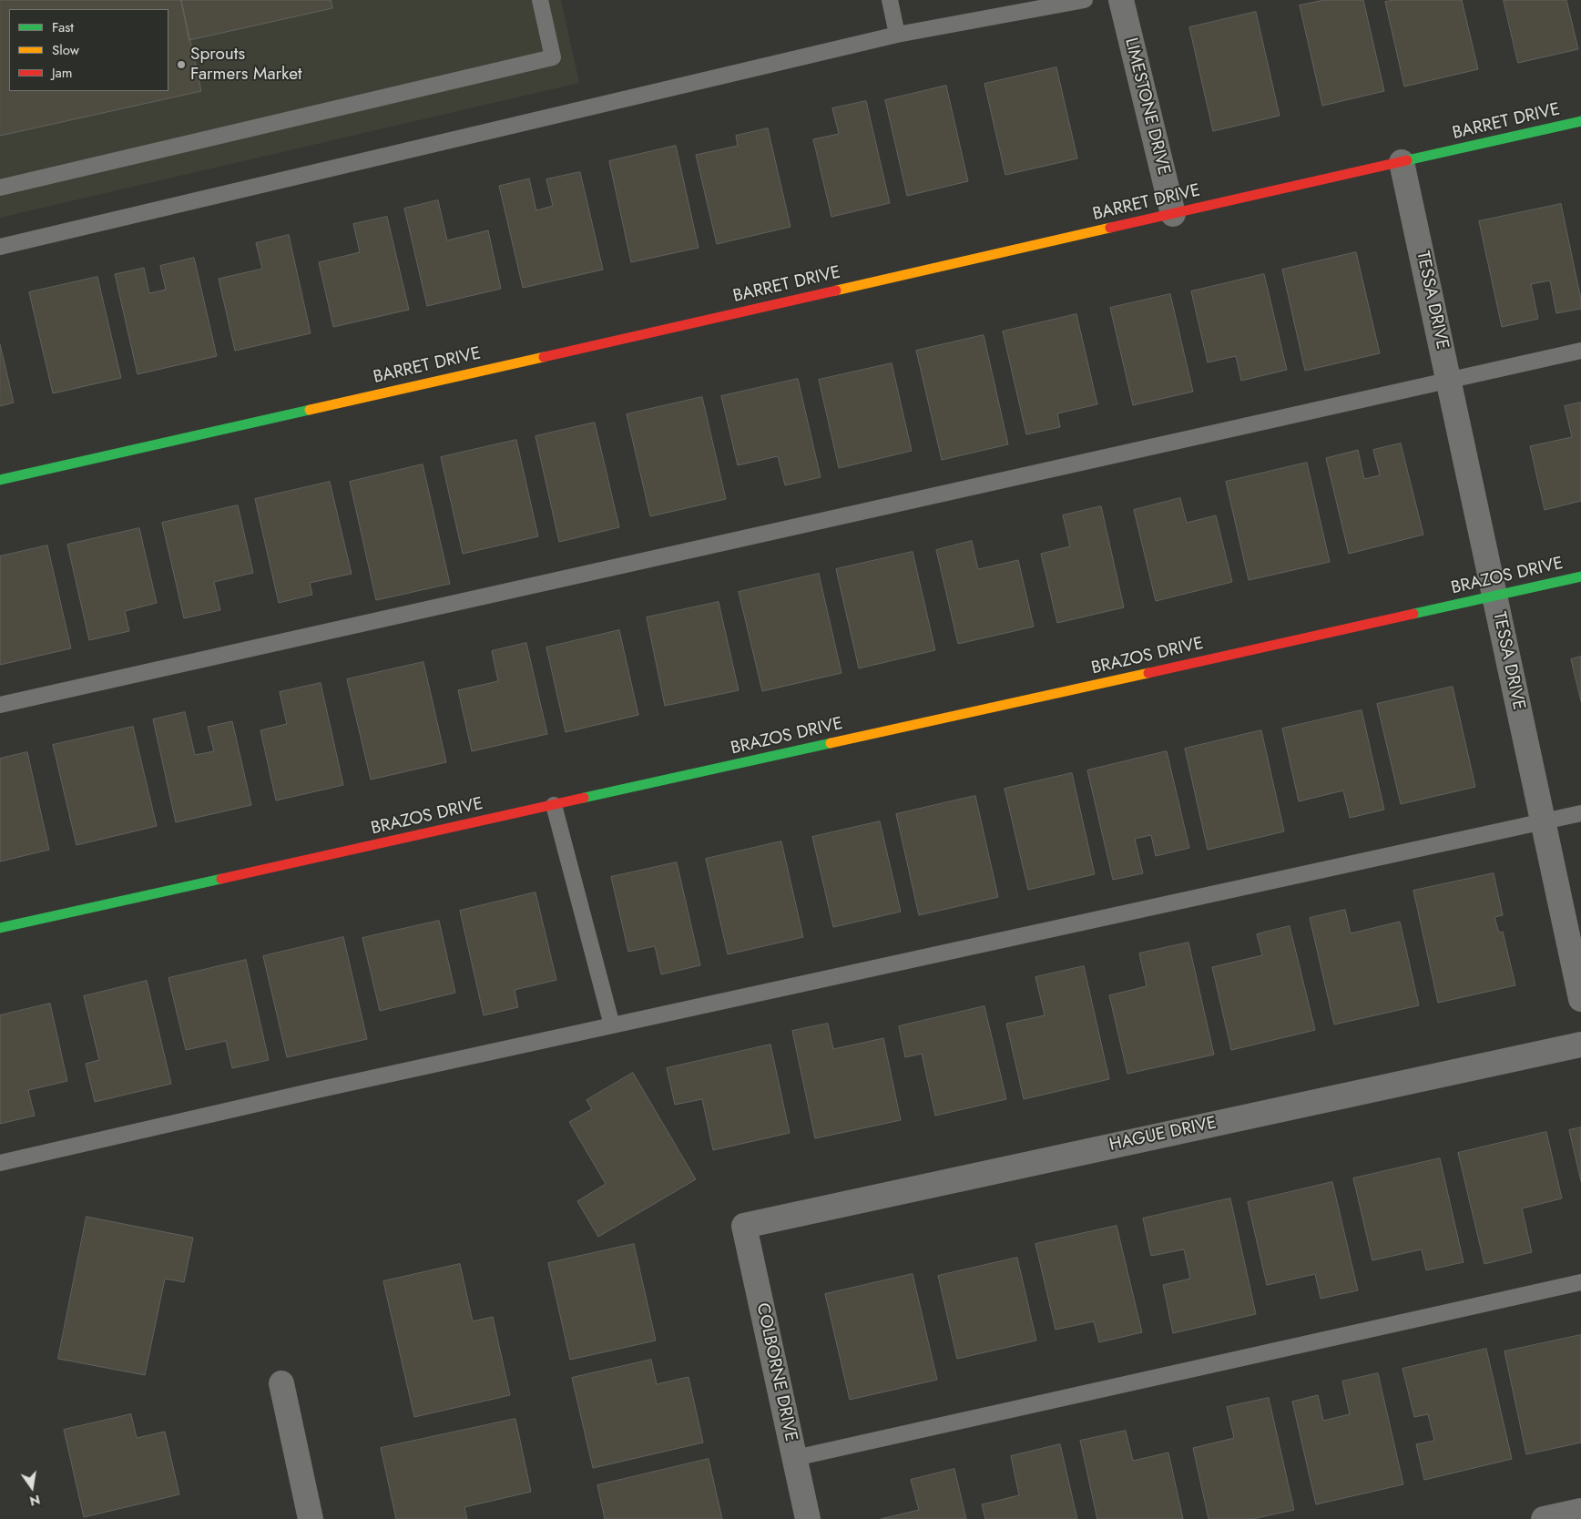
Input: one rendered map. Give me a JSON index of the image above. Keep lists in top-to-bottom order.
{
  "streets": {
    "street": [
      "LIMESTONE DRIVE",
      "BARRET DRIVE",
      "TESSA DRIVE",
      "BRAZOS DRIVE",
      "HAGUE DRIVE",
      "COLBORNE DRIVE"
    ]
  },
  "crossings": [
    ["LIMESTONE DRIVE", "BARRET DRIVE"],
    ["BARRET DRIVE", "TESSA DRIVE"],
    ["TESSA DRIVE", "BRAZOS DRIVE"],
    ["HAGUE DRIVE", "COLBORNE DRIVE"]
  ],
  "places": ["Sprouts Farmers Market"],
  "legend": ["Fast", "Slow", "Jam"],
  "north": "bottom"
}
